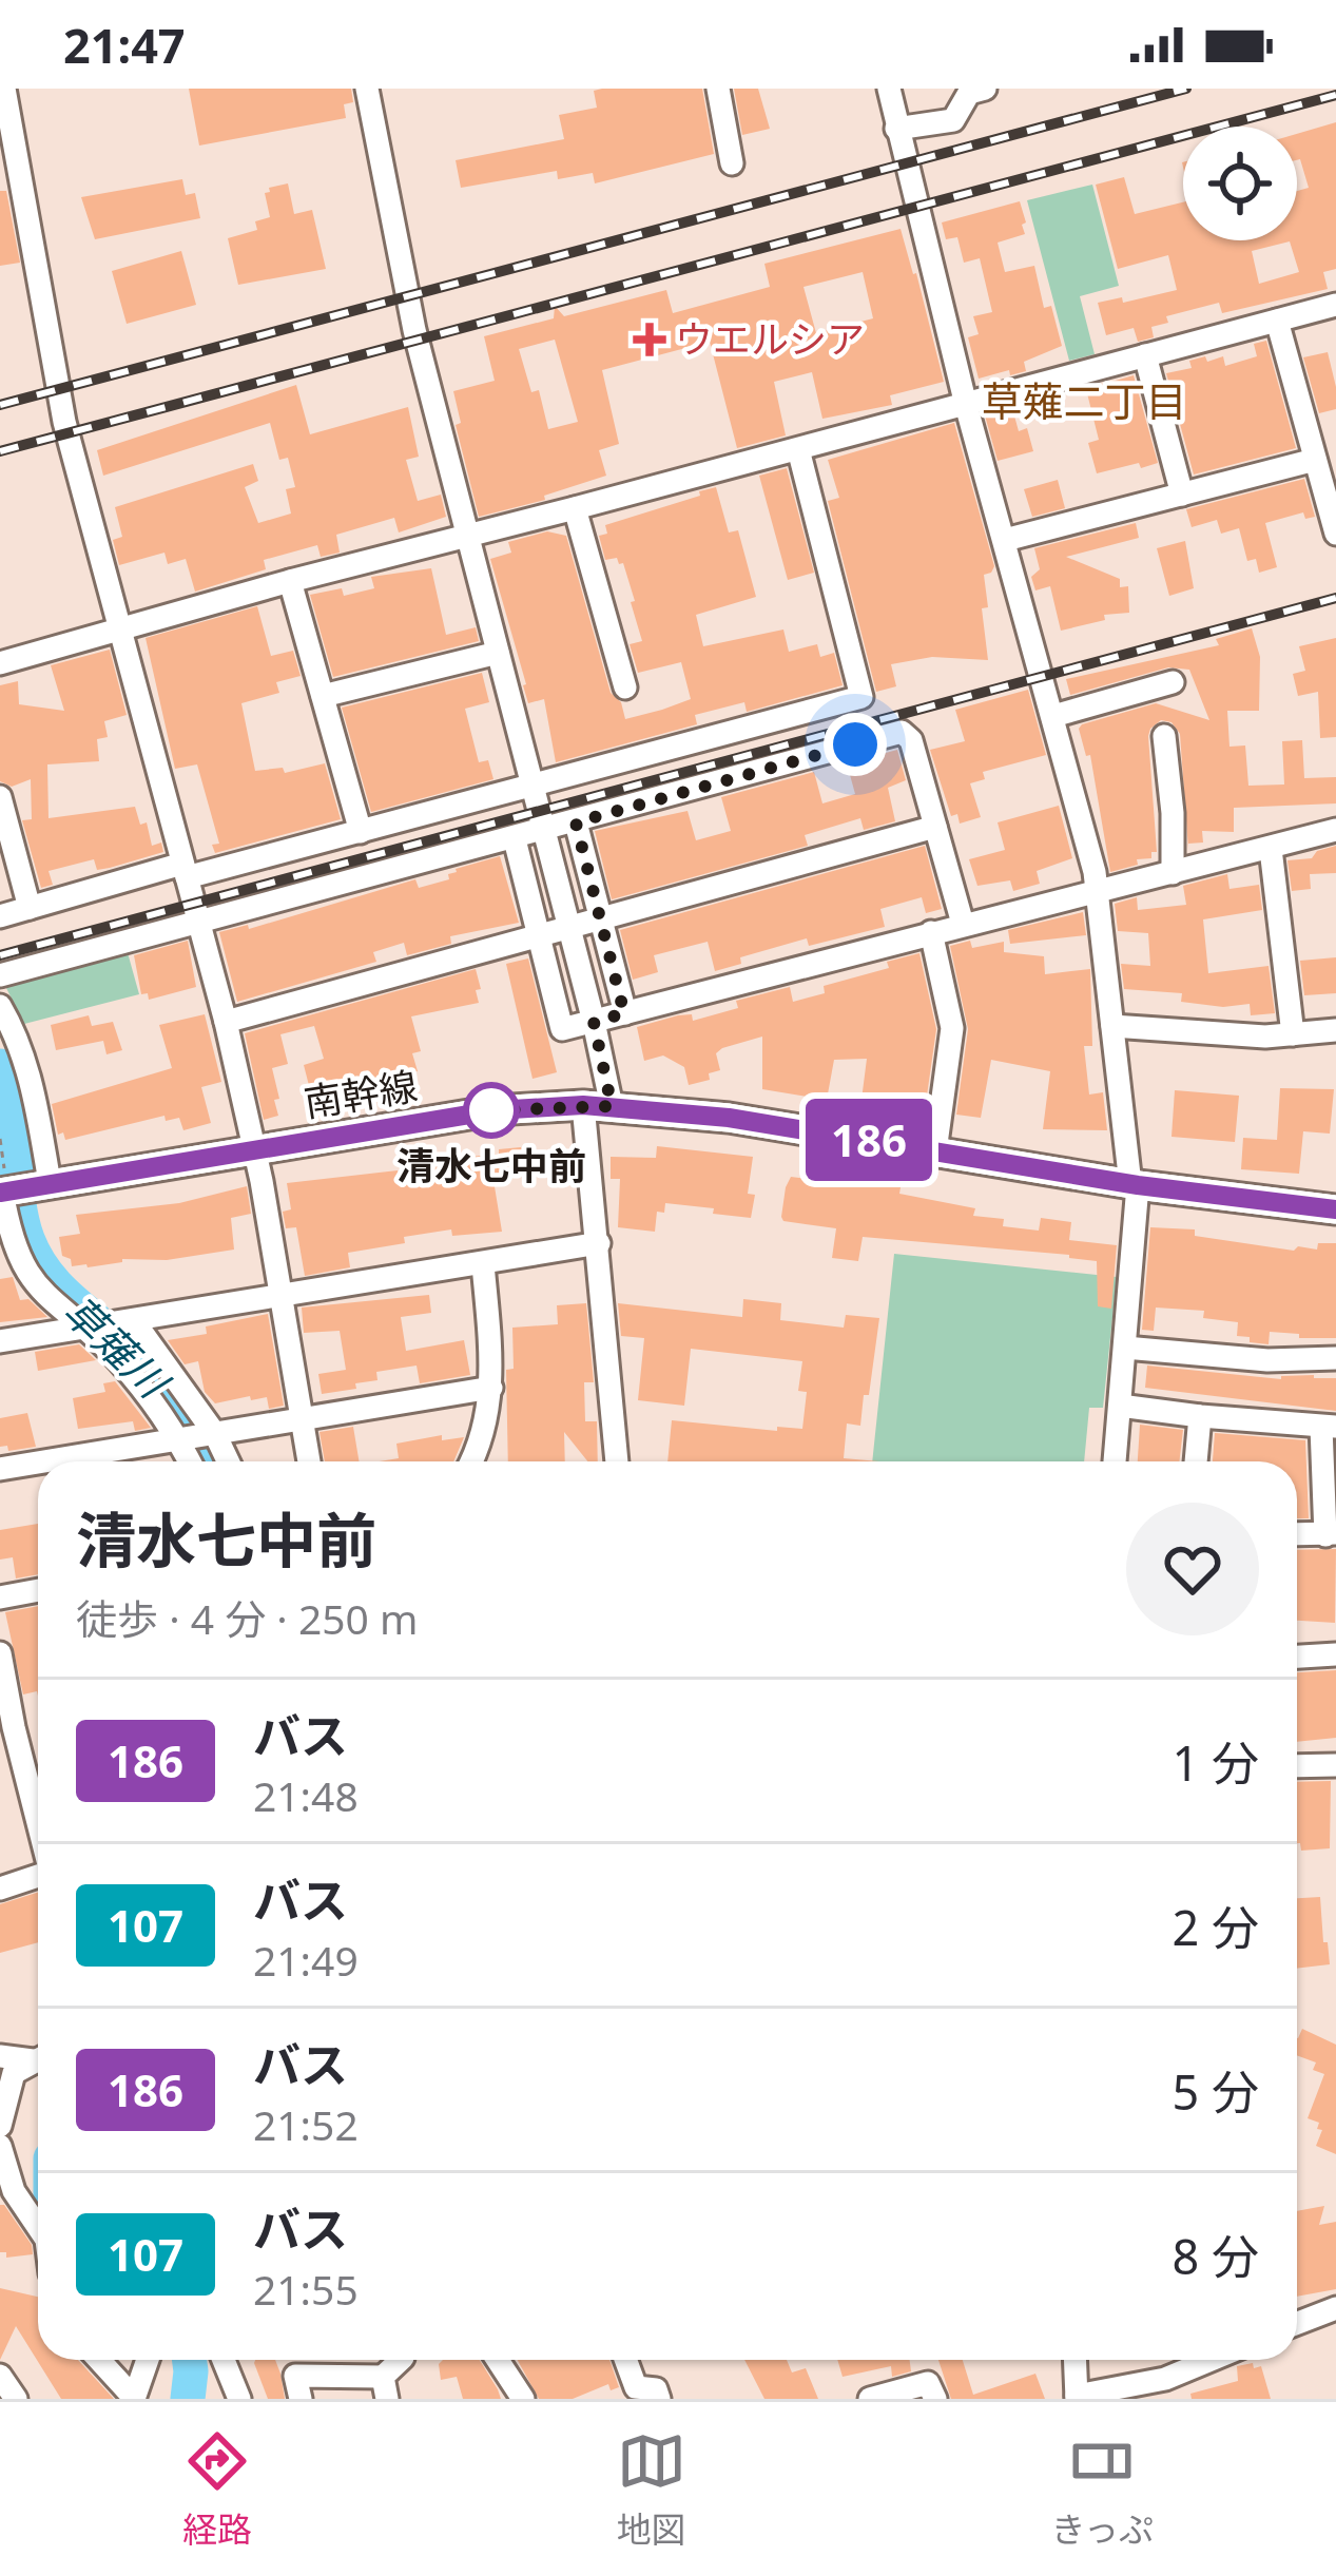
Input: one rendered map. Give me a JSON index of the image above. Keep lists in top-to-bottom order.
{
  "streets": {
    "main road": ["南幹線"]
  },
  "districts": ["草薙二丁目"],
  "water": ["草薙川"],
  "places": {
    "health": ["ウエルシア"],
    "other": ["清水七中前"]
  },
  "lines": ["bus line 186"],
  "page": {
    "status": "21:47",
    "on_map": "186",
    "heading": ["清水七中前", "徒歩 · 4 分 · 250 m"],
    "list": [
      {
        "mark": "186",
        "name": "バス",
        "note": "21:48",
        "value": "1 分"
      },
      {
        "mark": "107",
        "name": "バス",
        "note": "21:49",
        "value": "2 分"
      },
      {
        "mark": "186",
        "name": "バス",
        "note": "21:52",
        "value": "5 分"
      },
      {
        "mark": "107",
        "name": "バス",
        "note": "21:55",
        "value": "8 分"
      }
    ],
    "tabs": ["経路", "地図", "きっぷ"]
  }
}
